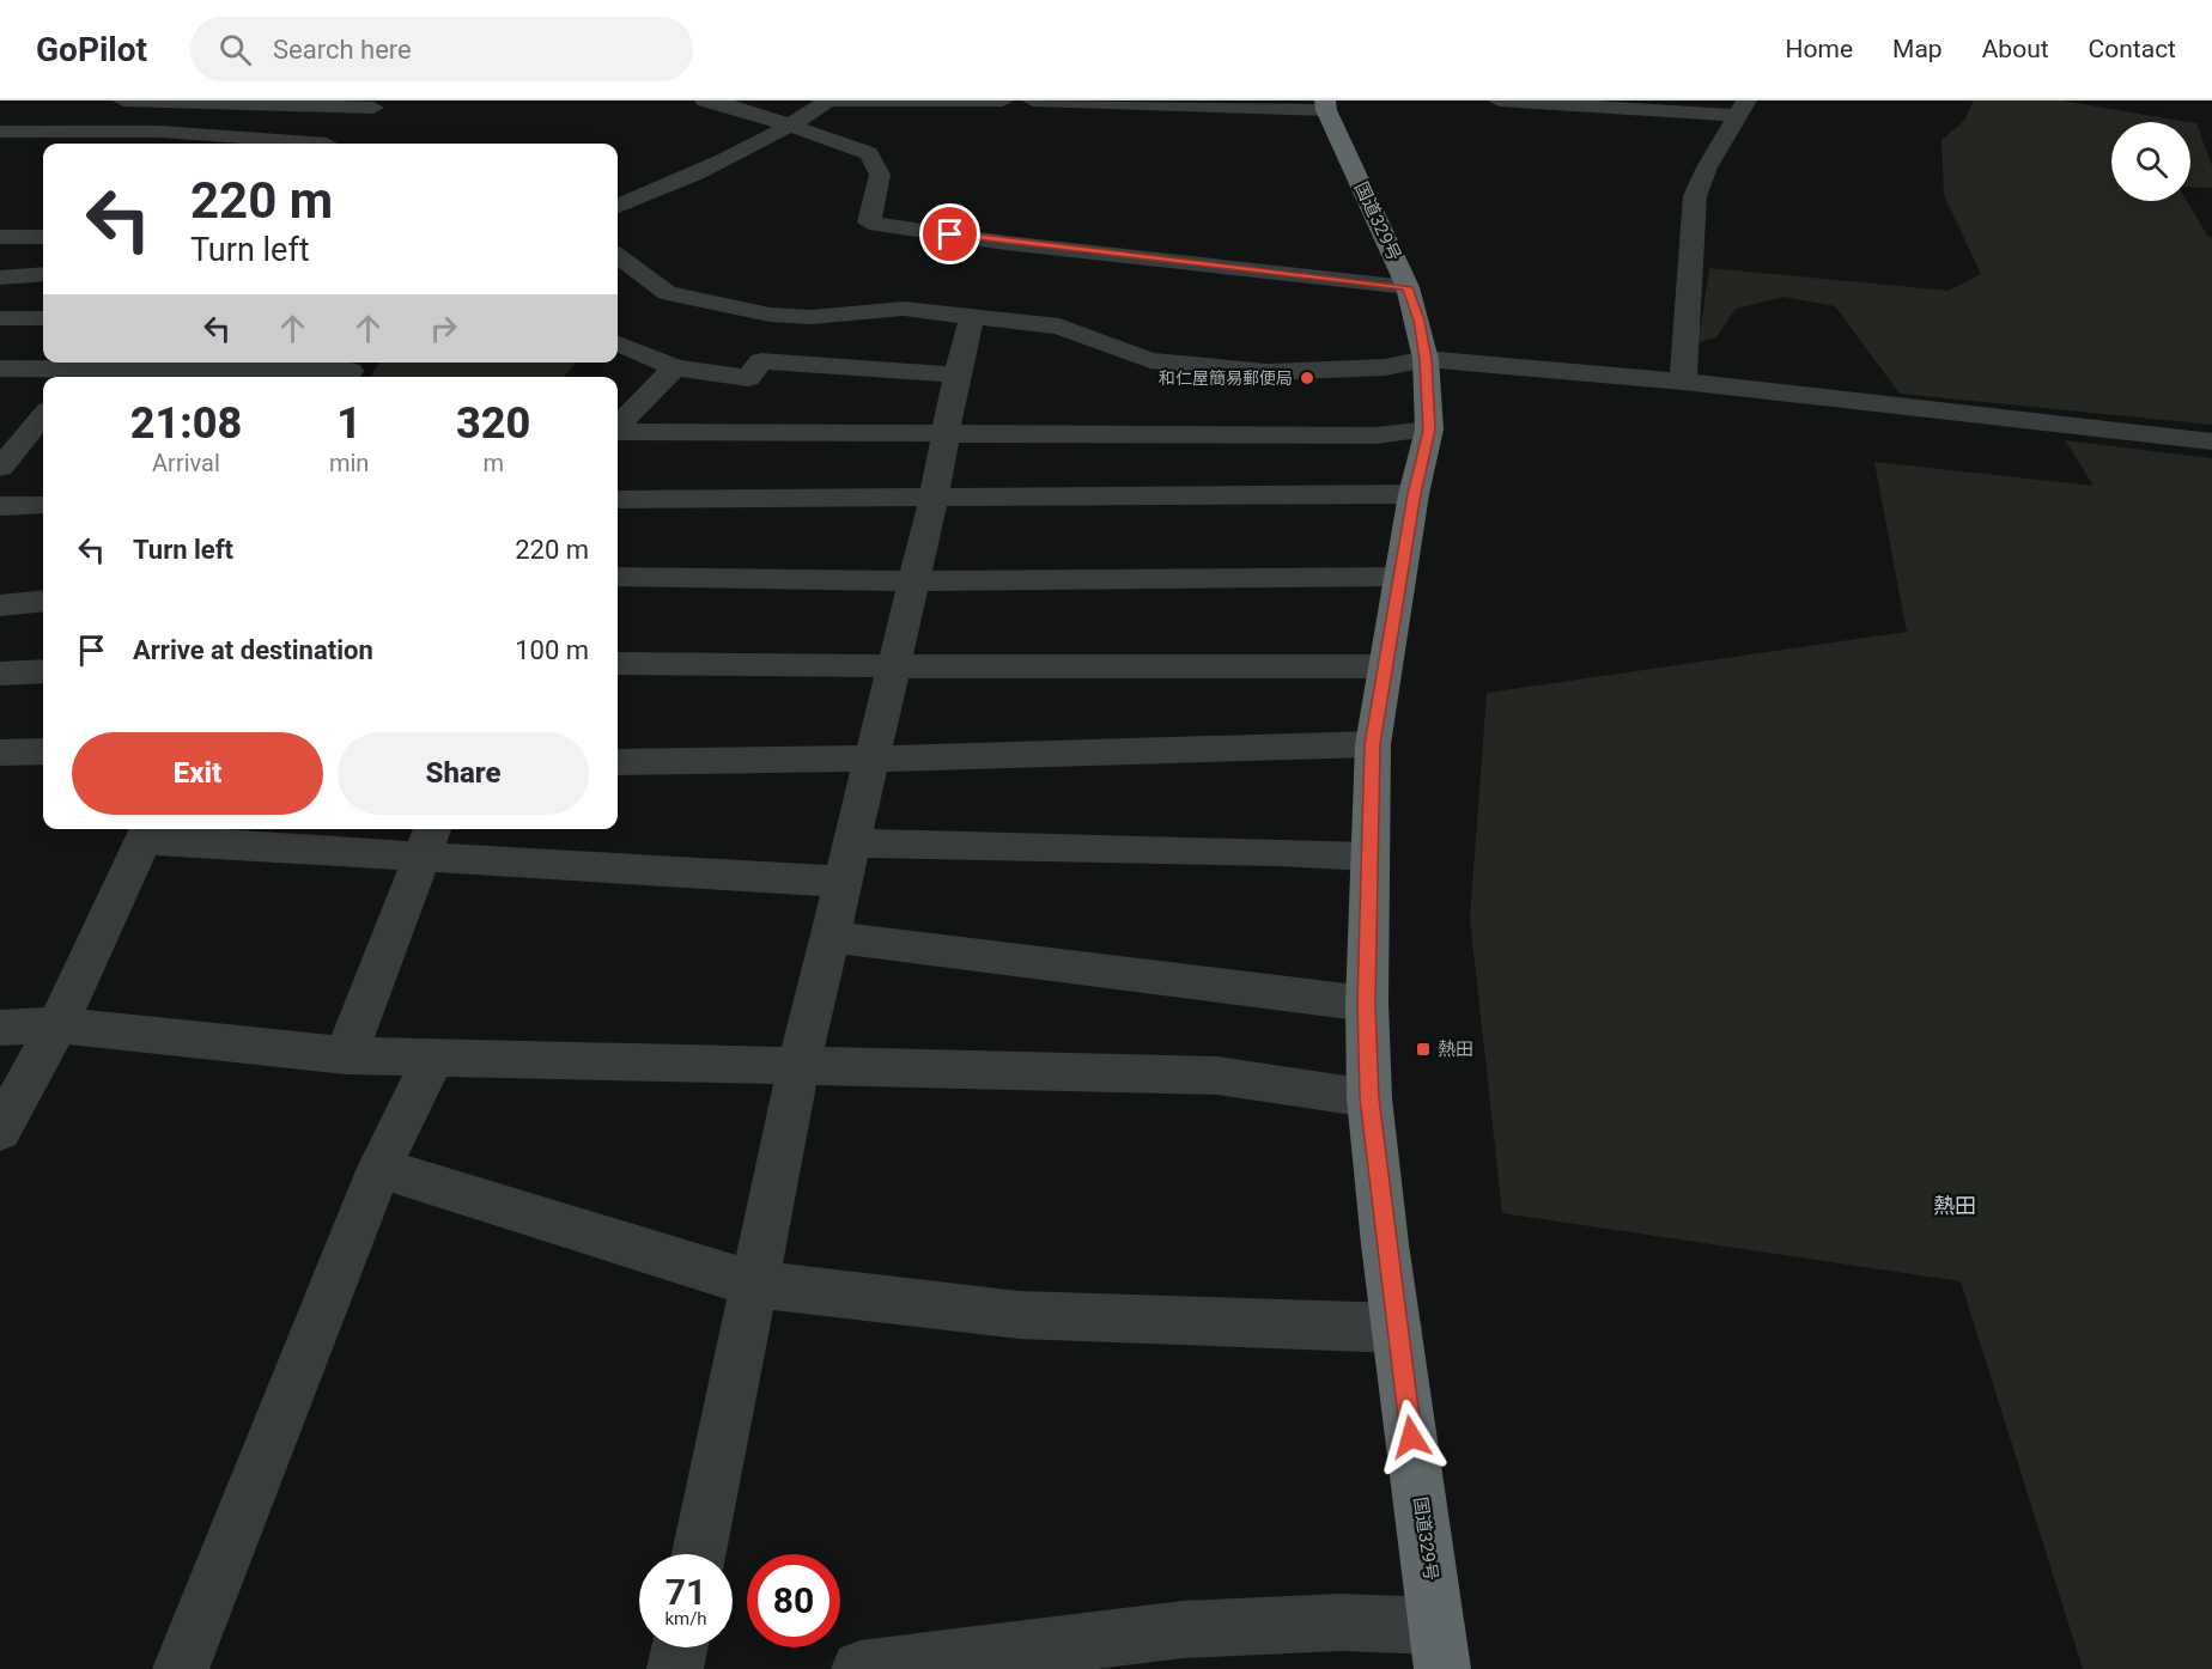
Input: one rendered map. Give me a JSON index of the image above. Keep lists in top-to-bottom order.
{
  "streets": {
    "highway": ["国道329号"]
  },
  "districts": ["熱田"],
  "places": {
    "other": ["和仁屋簡易郵便局"],
    "transit": ["熱田"]
  },
  "page": {
    "header": "GoPilot",
    "search": "Search here",
    "nav": [
      "Home",
      "Map",
      "About",
      "Contact"
    ],
    "turn": ["220 m", "Turn left"],
    "eta": [
      "21:08",
      "Arrival",
      "1",
      "min",
      "320",
      "m"
    ],
    "list": [
      {
        "name": "Turn left",
        "value": "220 m"
      },
      {
        "name": "Arrive at destination",
        "value": "100 m"
      }
    ],
    "buttons": ["Exit", "Share"],
    "speed": "71 km/h",
    "limit": "80"
  }
}
